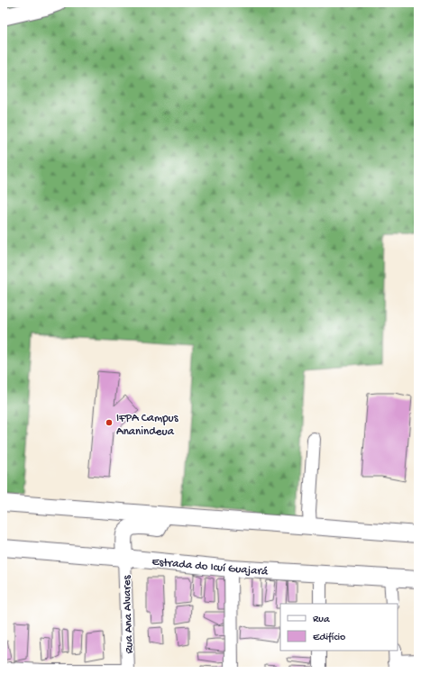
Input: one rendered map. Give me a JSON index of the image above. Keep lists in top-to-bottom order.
{
  "streets": {
    "main road": ["Estrada do Icuí Guajará"],
    "street": ["Rua Ana Alvares"]
  },
  "crossings": [
    ["Estrada do Icuí Guajará", "Rua Ana Alvares"]
  ],
  "places": ["IFPA Campus Ananindeua"],
  "legend": ["Rua", "Edifício"]
}
